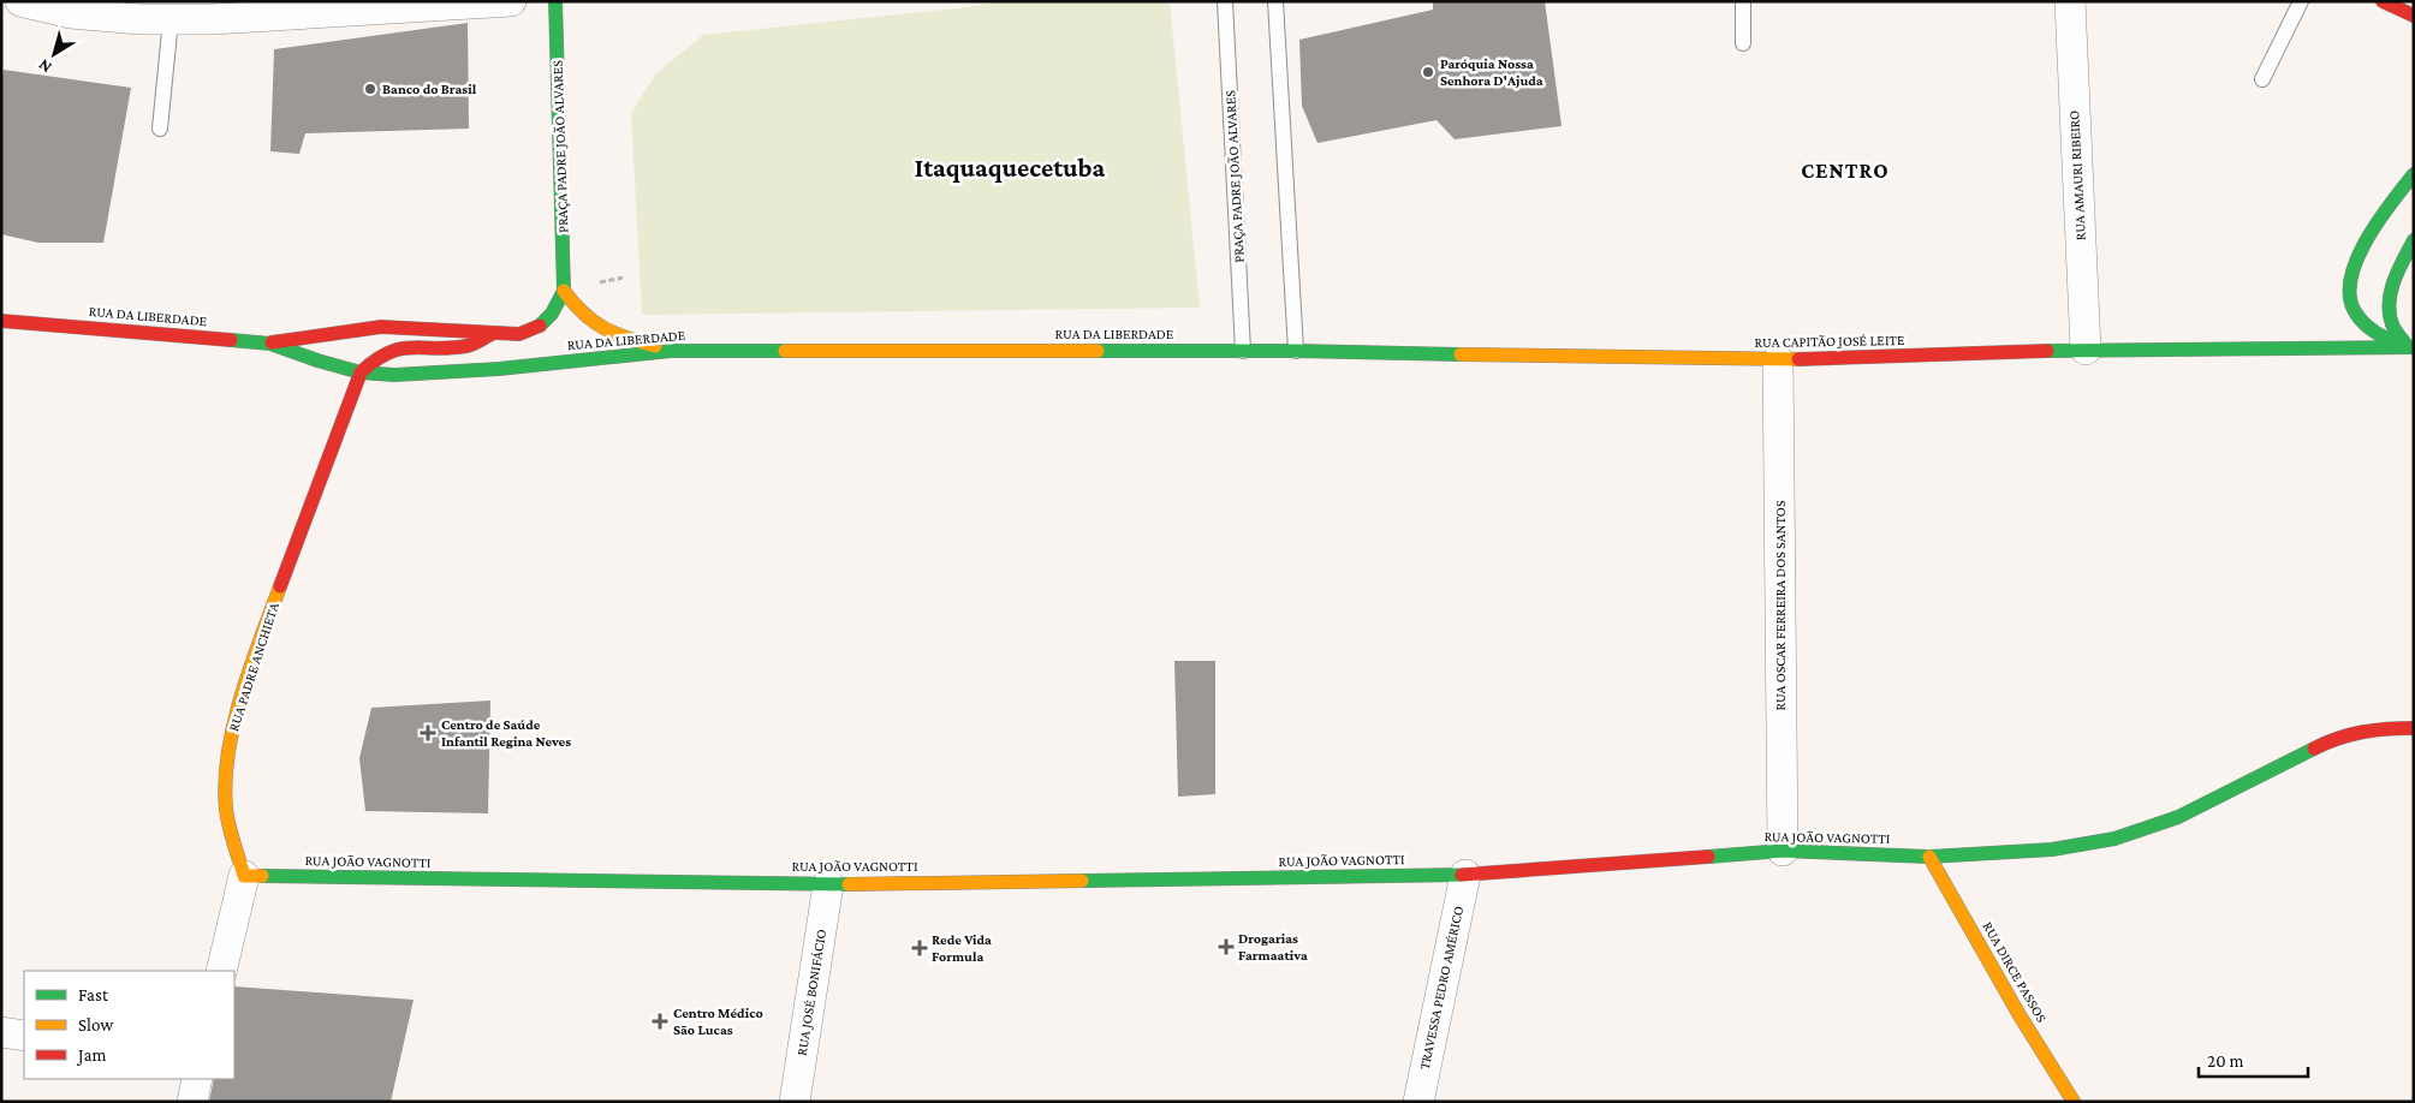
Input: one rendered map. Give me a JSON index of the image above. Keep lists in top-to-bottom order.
{
  "streets": {
    "main road": [
      "PRAÇA PADRE JOÃO ALVARES",
      "RUA DA LIBERDADE",
      "RUA CAPITÃO JOSÉ LEITE",
      "RUA PADRE ANCHIETA",
      "RUA JOÃO VAGNOTTI",
      "RUA DIRCE PASSOS"
    ],
    "street": [
      "RUA AMAURI RIBEIRO",
      "RUA OSCAR FERREIRA DOS SANTOS",
      "TRAVESSA PEDRO AMÉRICO",
      "RUA JOSÉ BONIFÁCIO"
    ]
  },
  "crossings": [
    ["PRAÇA PADRE JOÃO ALVARES", "RUA DA LIBERDADE"],
    ["RUA AMAURI RIBEIRO", "RUA CAPITÃO JOSÉ LEITE"],
    ["RUA DA LIBERDADE", "RUA CAPITÃO JOSÉ LEITE"],
    ["RUA DA LIBERDADE", "RUA PADRE ANCHIETA"],
    ["RUA CAPITÃO JOSÉ LEITE", "RUA OSCAR FERREIRA DOS SANTOS"],
    ["RUA OSCAR FERREIRA DOS SANTOS", "RUA JOÃO VAGNOTTI"],
    ["RUA PADRE ANCHIETA", "RUA JOÃO VAGNOTTI"],
    ["RUA JOÃO VAGNOTTI", "RUA DIRCE PASSOS"],
    ["RUA JOÃO VAGNOTTI", "TRAVESSA PEDRO AMÉRICO"],
    ["RUA JOÃO VAGNOTTI", "RUA JOSÉ BONIFÁCIO"]
  ],
  "districts": ["Itaquaquecetuba", "CENTRO"],
  "places": {
    "other": ["Paróquia Nossa Senhora D'Ajuda", "Banco do Brasil"],
    "health": [
      "Centro de Saúde Infantil Regina Neves",
      "Drogarias Farmaativa",
      "Rede Vida Formula",
      "Centro Médico São Lucas"
    ]
  },
  "legend": ["Fast", "Slow", "Jam"],
  "scale_bar": "20 m",
  "north": "bottom left"
}
